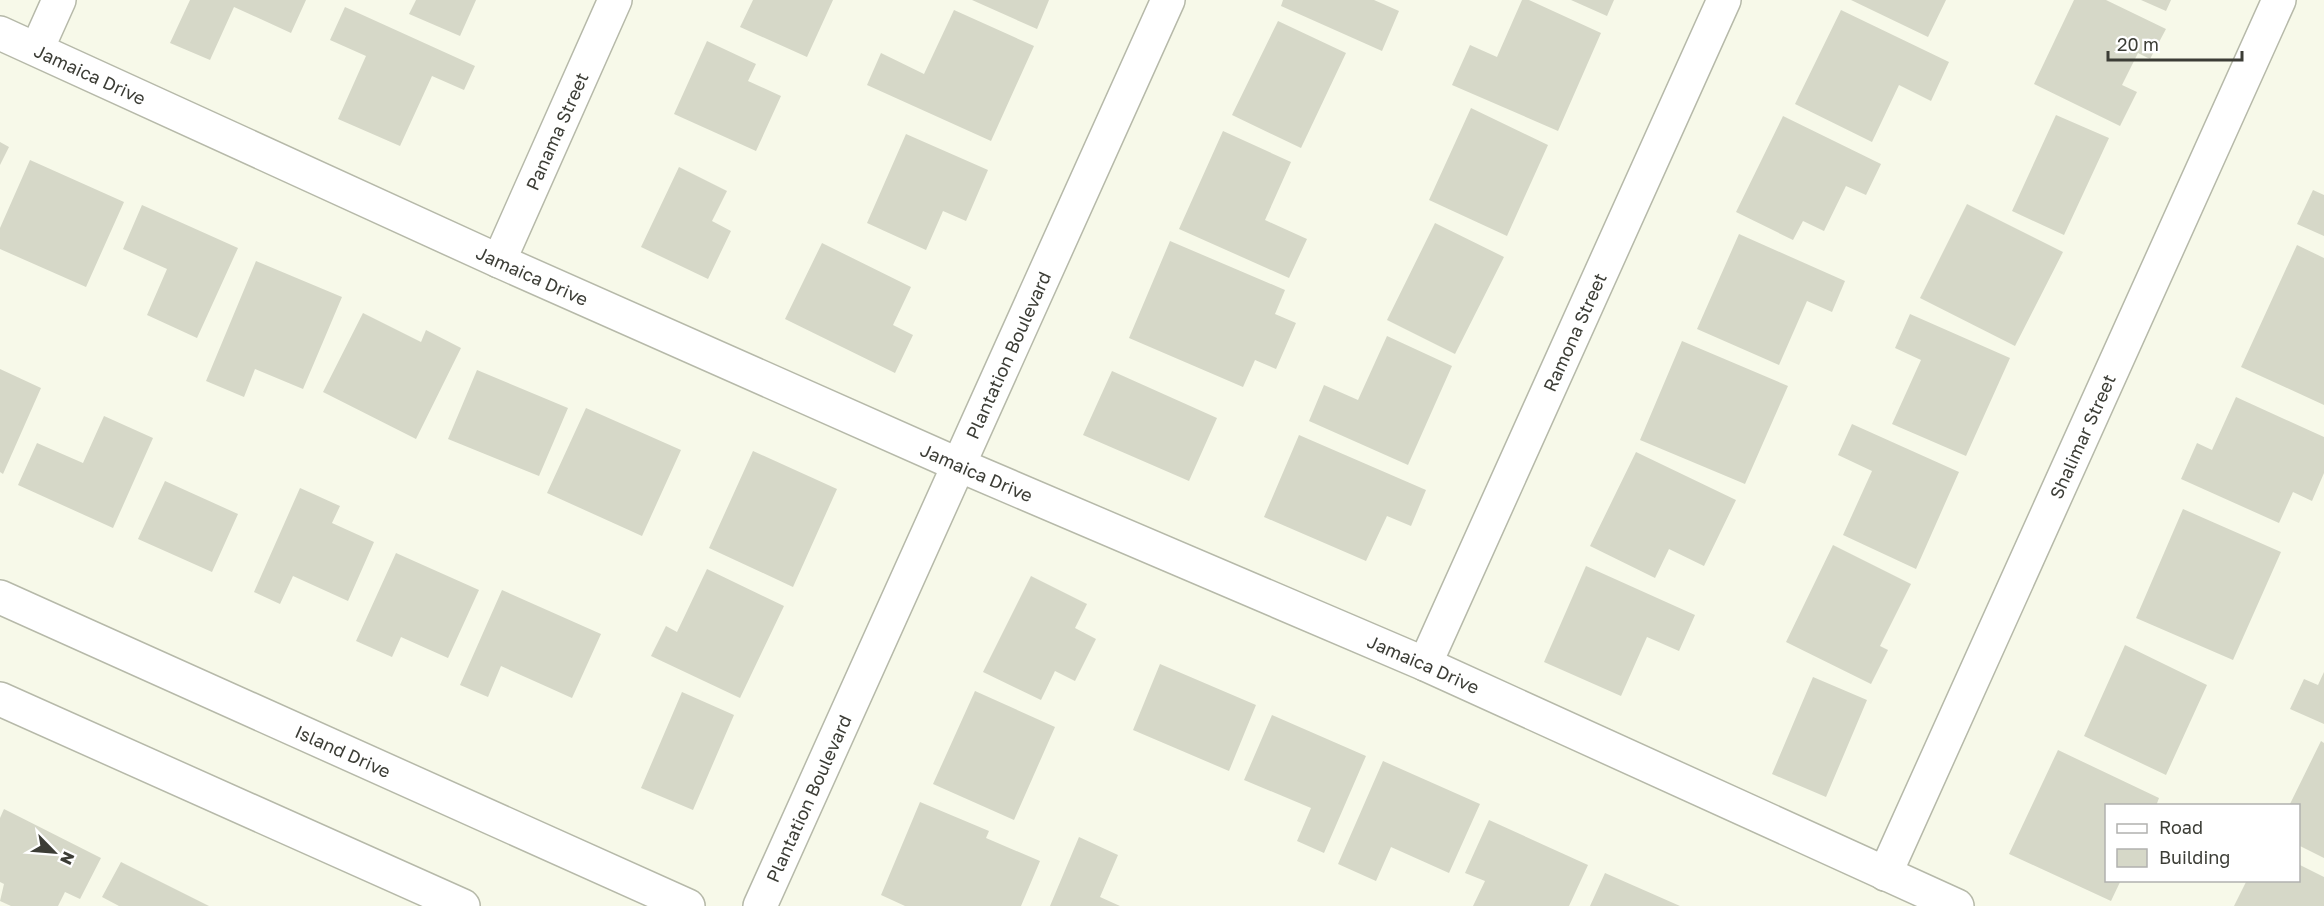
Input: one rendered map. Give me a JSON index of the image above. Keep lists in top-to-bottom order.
{
  "streets": {
    "street": [
      "Jamaica Drive",
      "Panama Street",
      "Ramona Street",
      "Plantation Boulevard",
      "Shalimar Street",
      "Island Drive"
    ]
  },
  "crossings": [
    ["Jamaica Drive", "Panama Street"],
    ["Jamaica Drive", "Ramona Street"],
    ["Jamaica Drive", "Plantation Boulevard"],
    ["Jamaica Drive", "Shalimar Street"]
  ],
  "legend": ["Road", "Building"],
  "scale_bar": "20 m",
  "north": "bottom right"
}
